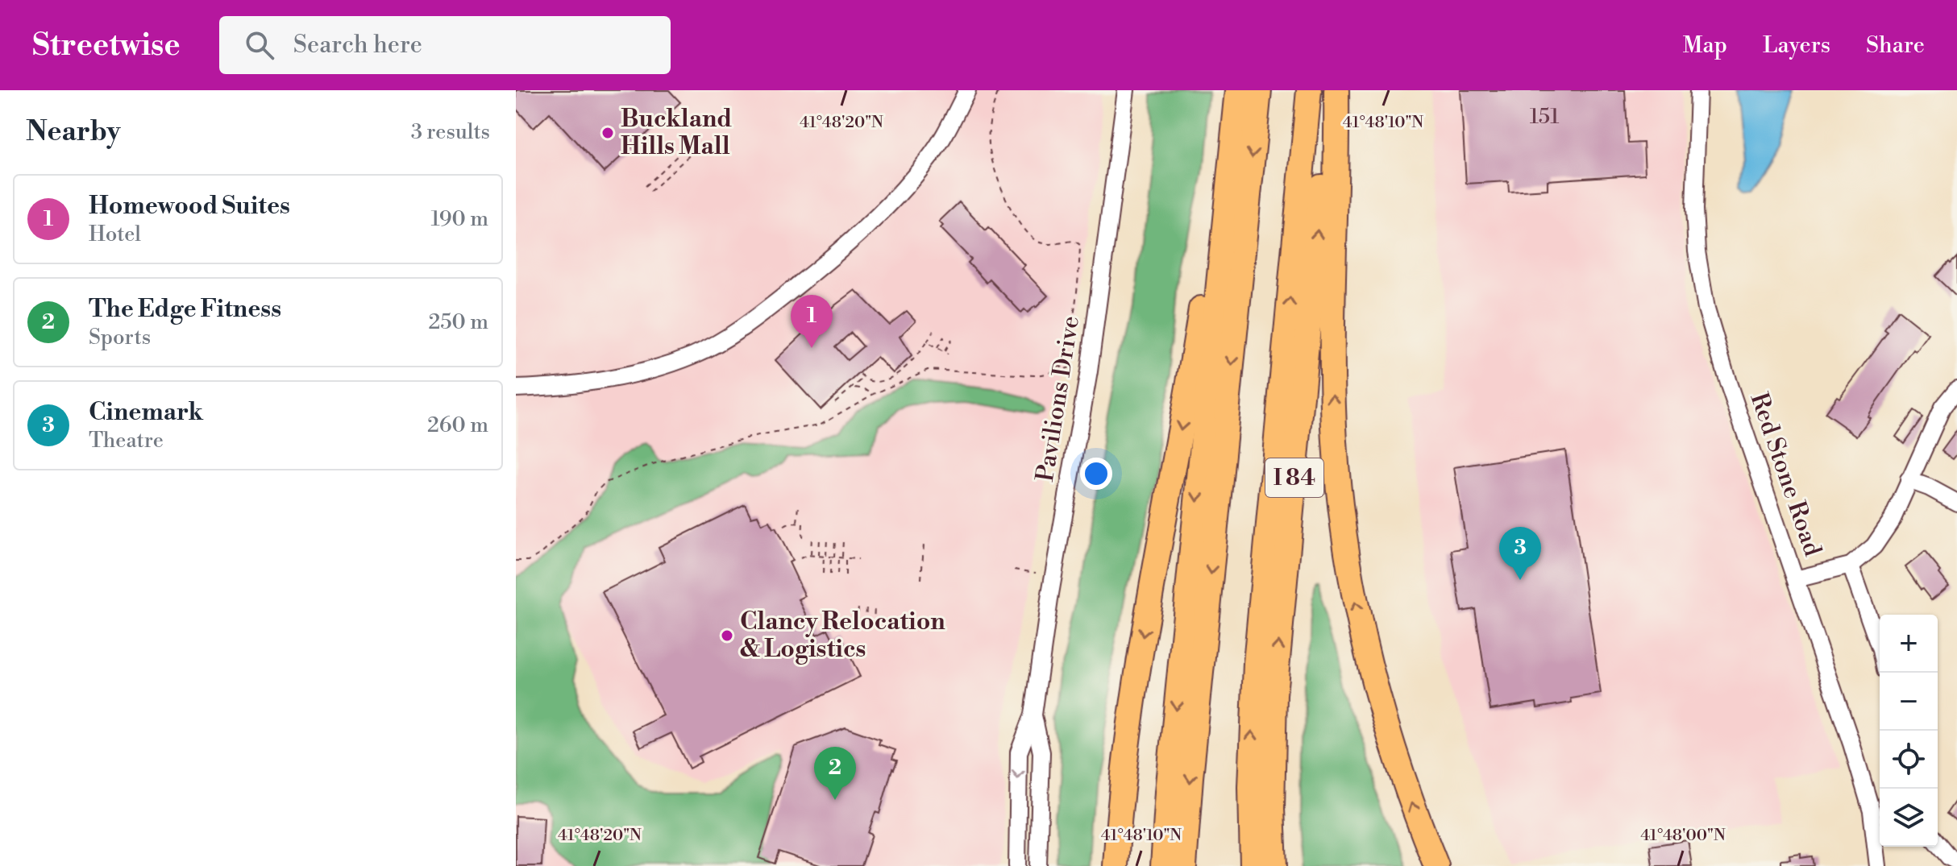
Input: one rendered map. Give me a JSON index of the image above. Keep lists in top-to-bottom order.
{
  "streets": {
    "highway": ["I 84"],
    "street": ["Pavilions Drive", "Red Stone Road"]
  },
  "places": ["Buckland Hills Mall", "Clancy Relocation & Logistics"],
  "house_numbers": ["151"],
  "page": {
    "header": "Streetwise",
    "search": "Search here",
    "nav": ["Map", "Layers", "Share"],
    "heading": ["Nearby", "3 results"],
    "list": [
      {
        "mark": "1",
        "name": "Homewood Suites",
        "note": "Hotel",
        "value": "190 m"
      },
      {
        "mark": "2",
        "name": "The Edge Fitness",
        "note": "Sports",
        "value": "250 m"
      },
      {
        "mark": "3",
        "name": "Cinemark",
        "note": "Theatre",
        "value": "260 m"
      }
    ],
    "pins": ["1", "3", "2"],
    "map_buttons": ["+", "−"]
  },
  "coordinates": ["41°48'20\"N", "41°48'10\"N", "41°48'00\"N"]
}
